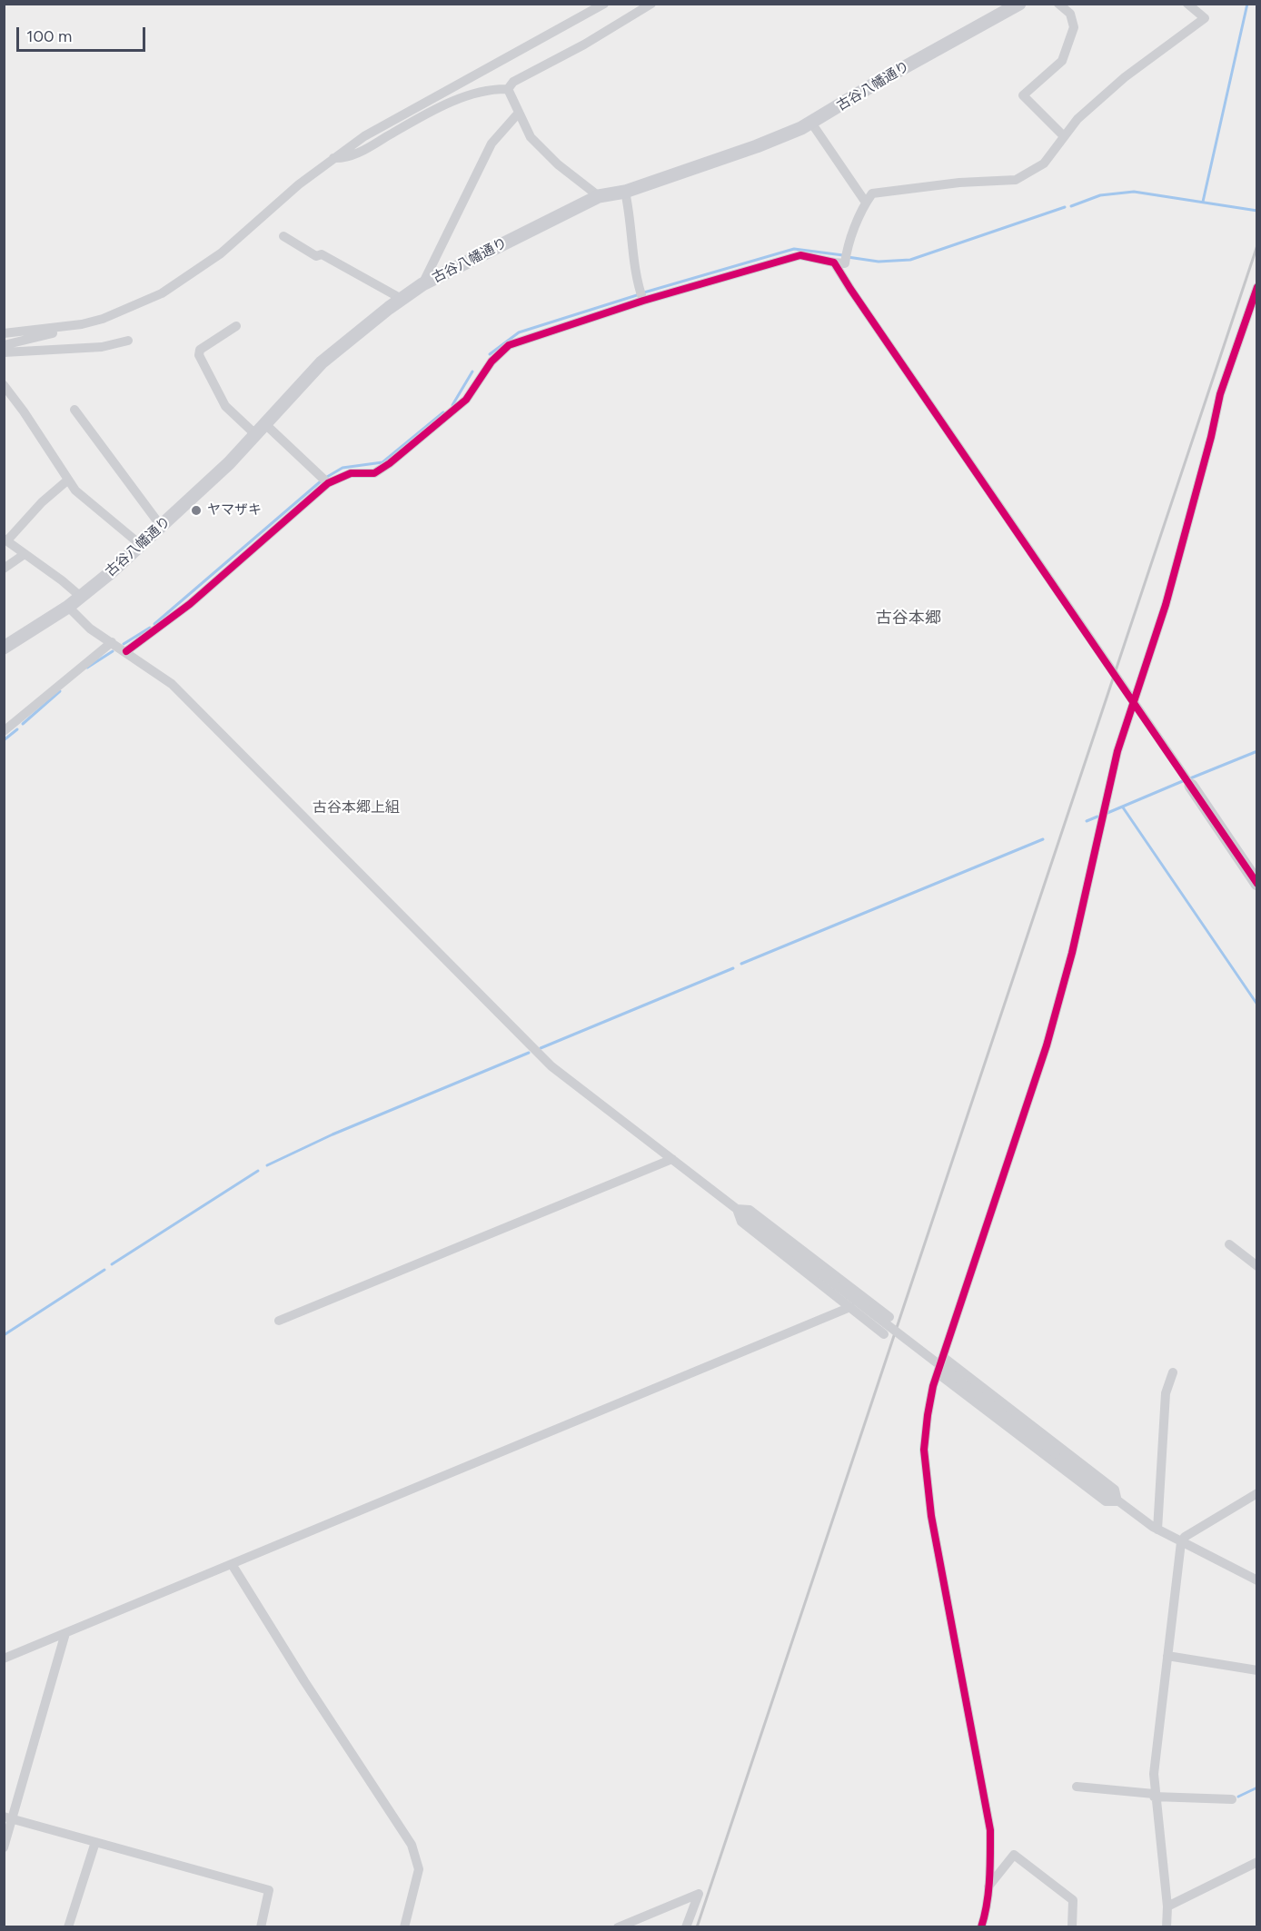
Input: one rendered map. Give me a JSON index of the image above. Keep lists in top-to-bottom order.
{
  "streets": {
    "street": ["古谷八幡通り"]
  },
  "districts": ["古谷本郷", "古谷本郷上組"],
  "places": ["ヤマザキ"],
  "scale_bar": "100 m"
}
